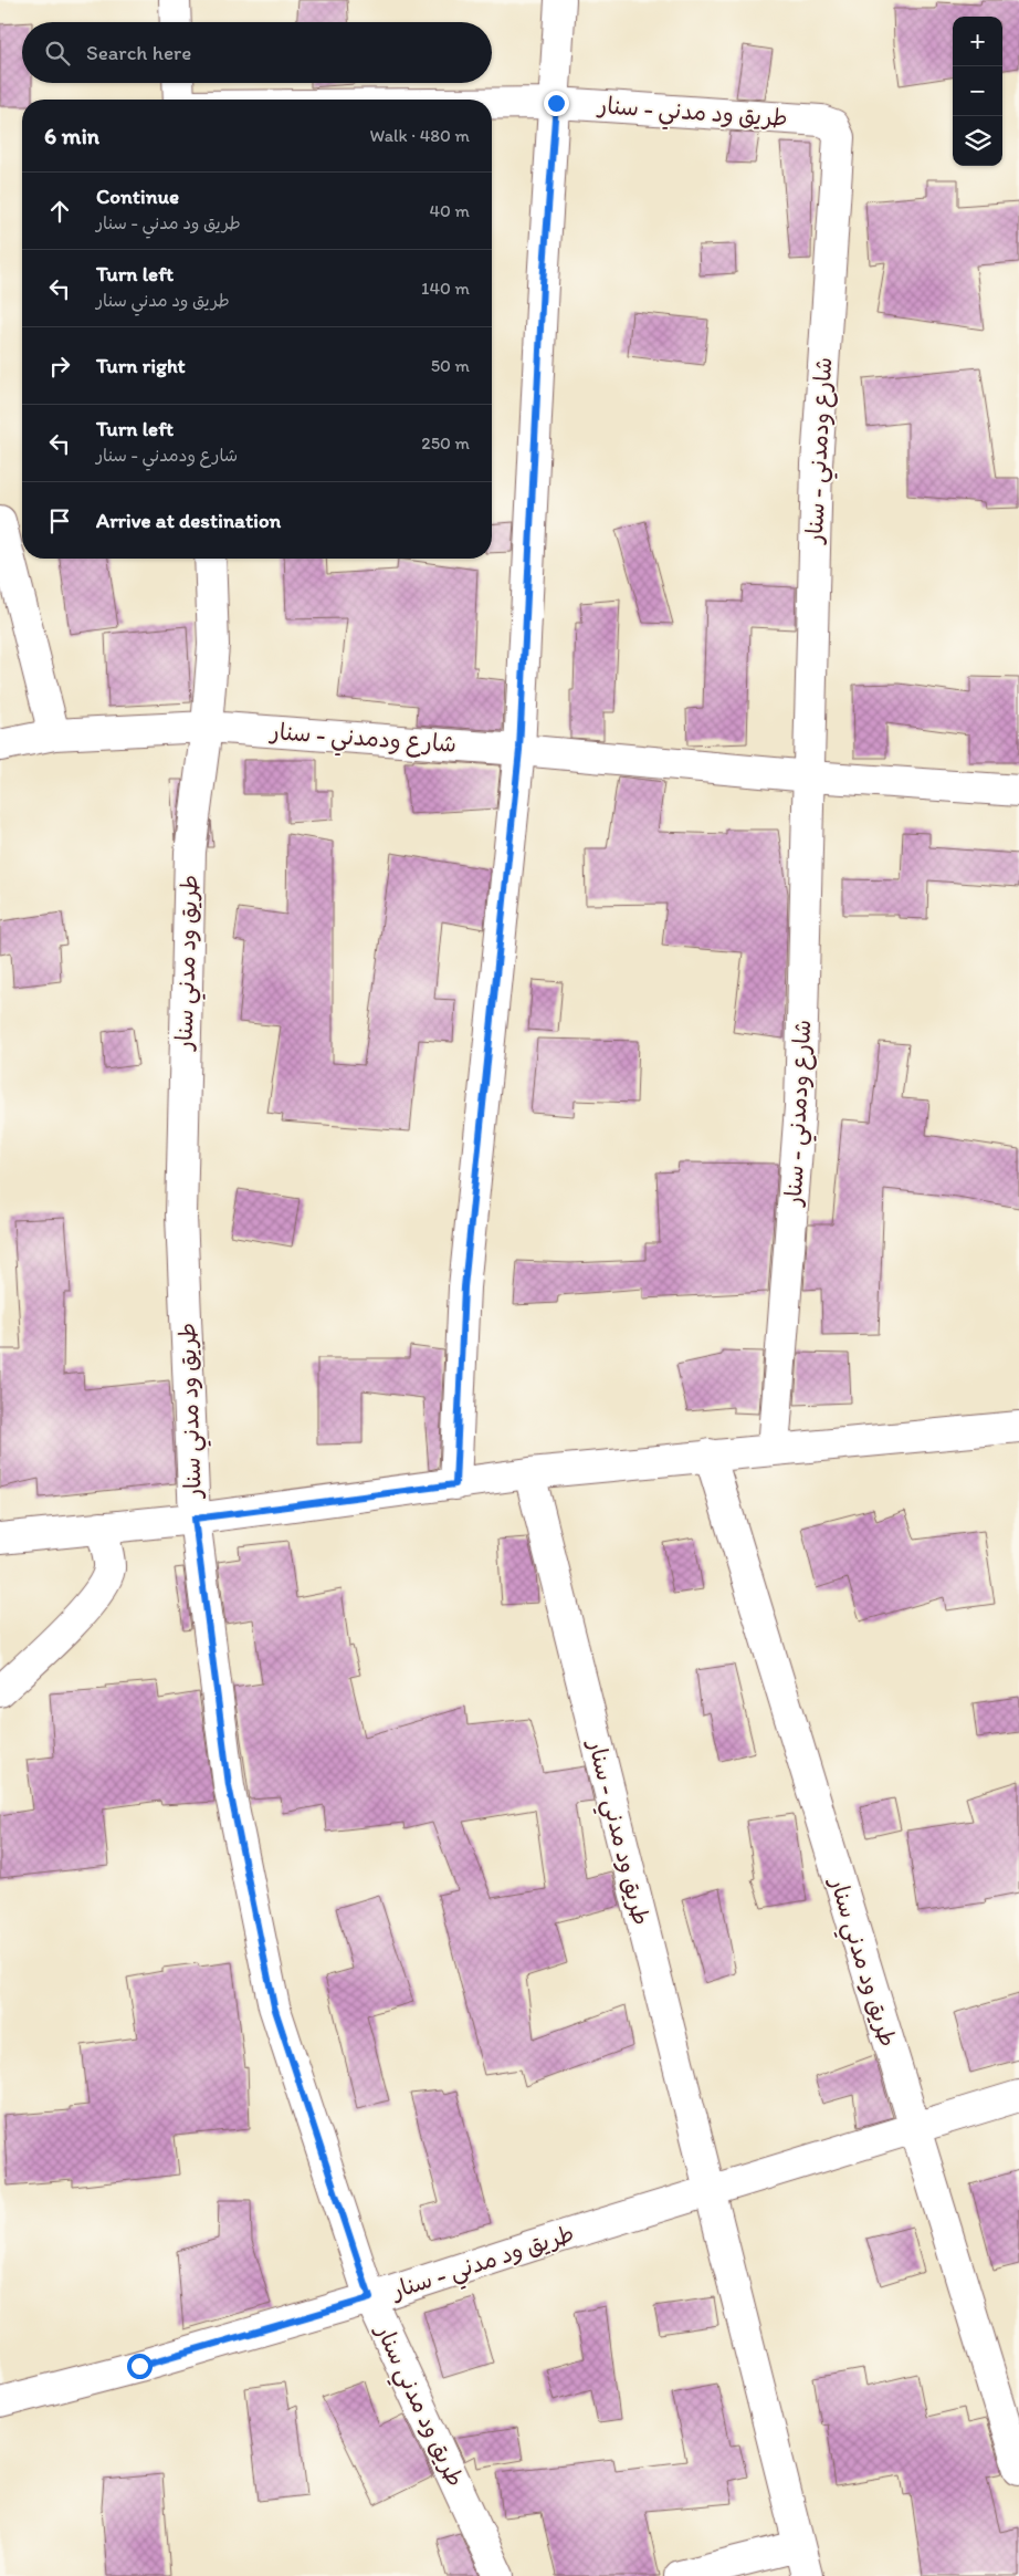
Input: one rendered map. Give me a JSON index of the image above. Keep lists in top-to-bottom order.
{
  "streets": {
    "street": ["طريق ود مدني - سنار", "شارع ودمدني - سنار", "طريق ود مدني سنار"]
  },
  "crossings": [
    ["طريق ود مدني - سنار", "شارع ودمدني - سنار"],
    ["طريق ود مدني - سنار", "طريق ود مدني سنار"],
    ["شارع ودمدني - سنار", "طريق ود مدني سنار"]
  ],
  "page": {
    "map_buttons": ["+", "−"],
    "search": "Search here",
    "heading": ["6 min", "Walk · 480 m"],
    "list": [
      ["Continue", "طريق ود مدني - سنار", "40 m"],
      ["Turn left", "طريق ود مدني سنار", "140 m"],
      ["Turn right", "50 m"],
      ["Turn left", "شارع ودمدني - سنار", "250 m"],
      "Arrive at destination"
    ]
  }
}
